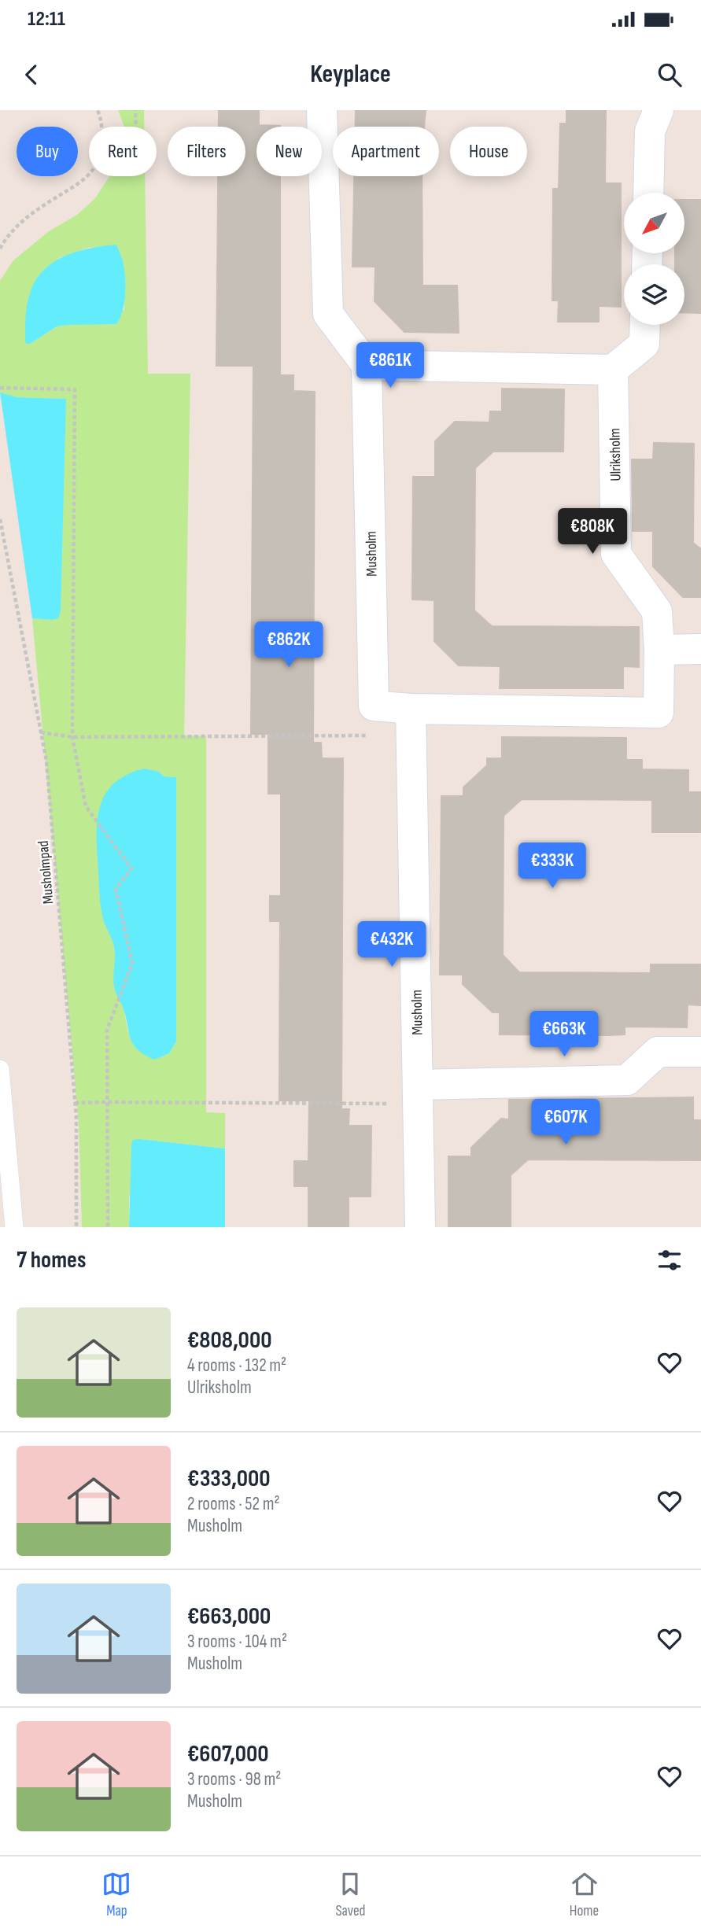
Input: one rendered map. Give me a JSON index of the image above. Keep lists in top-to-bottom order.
{
  "streets": {
    "street": ["Ulriksholm", "Musholm"],
    "path": ["Musholmpad"]
  },
  "crossings": [
    ["Ulriksholm", "Musholm"]
  ],
  "north": "bottom left",
  "page": {
    "status": "12:11",
    "header": "Keyplace",
    "chip": [
      "Buy",
      "Rent",
      "Filters",
      "New",
      "Apartment",
      "House"
    ],
    "price": [
      "€861K",
      "€808K",
      "€862K",
      "€333K",
      "€432K",
      "€663K",
      "€607K"
    ],
    "heading": "7 homes",
    "list": [
      {
        "name": "€808,000",
        "note": "4 rooms · 132 m² · Ulriksholm"
      },
      {
        "name": "€333,000",
        "note": "2 rooms · 52 m² · Musholm"
      },
      {
        "name": "€663,000",
        "note": "3 rooms · 104 m² · Musholm"
      },
      {
        "name": "€607,000",
        "note": "3 rooms · 98 m² · Musholm"
      }
    ],
    "tabs": ["Map", "Saved", "Home"]
  }
}
